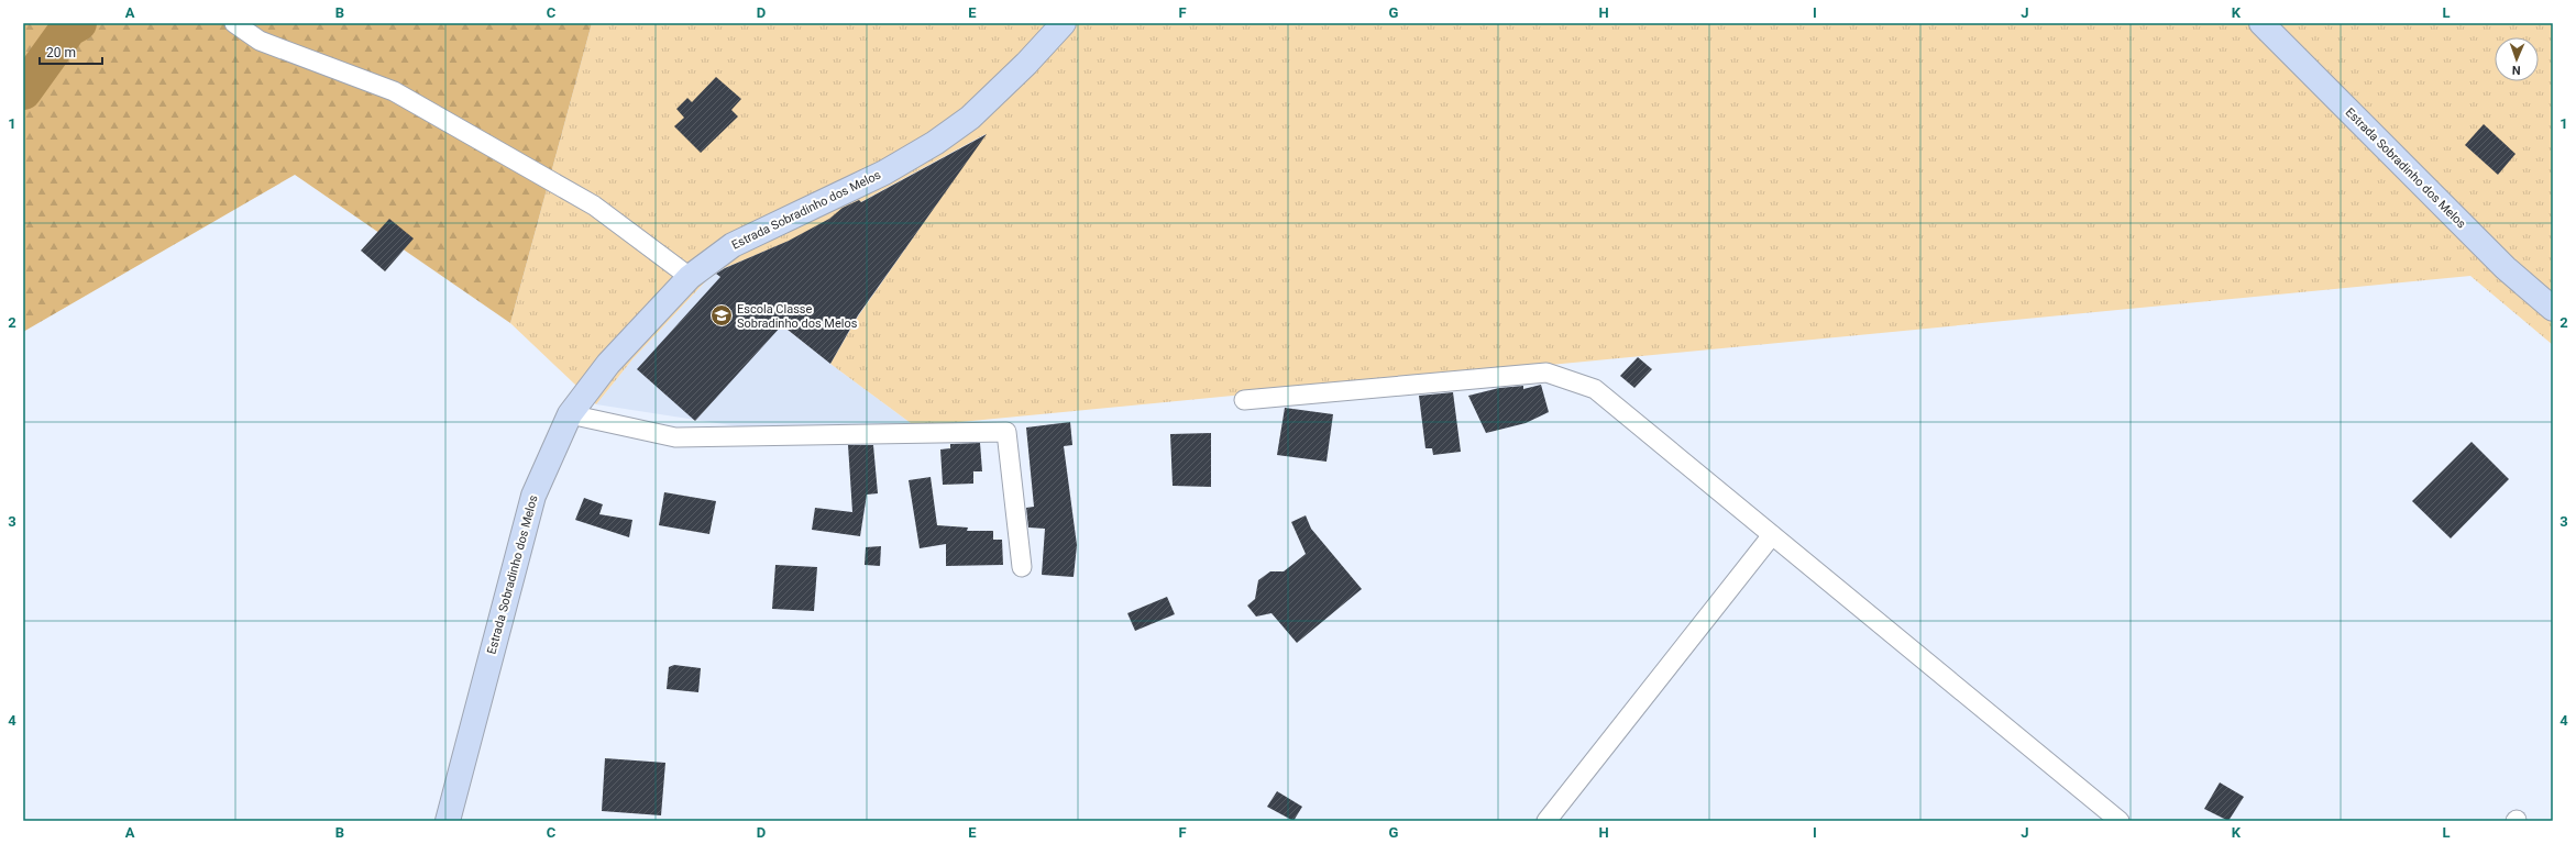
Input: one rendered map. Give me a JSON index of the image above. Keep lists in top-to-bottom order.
{
  "streets": {
    "street": ["Estrada Sobradinho dos Melos"]
  },
  "places": {
    "school or university": ["Escola Classe Sobradinho dos Melos"]
  },
  "scale_bar": "20 m",
  "north": "bottom",
  "grid": {
    "columns": [
      "A",
      "B",
      "C",
      "D",
      "E",
      "F",
      "G",
      "H",
      "I",
      "J",
      "K",
      "L"
    ],
    "rows": [
      "1",
      "2",
      "3",
      "4"
    ]
  }
}
